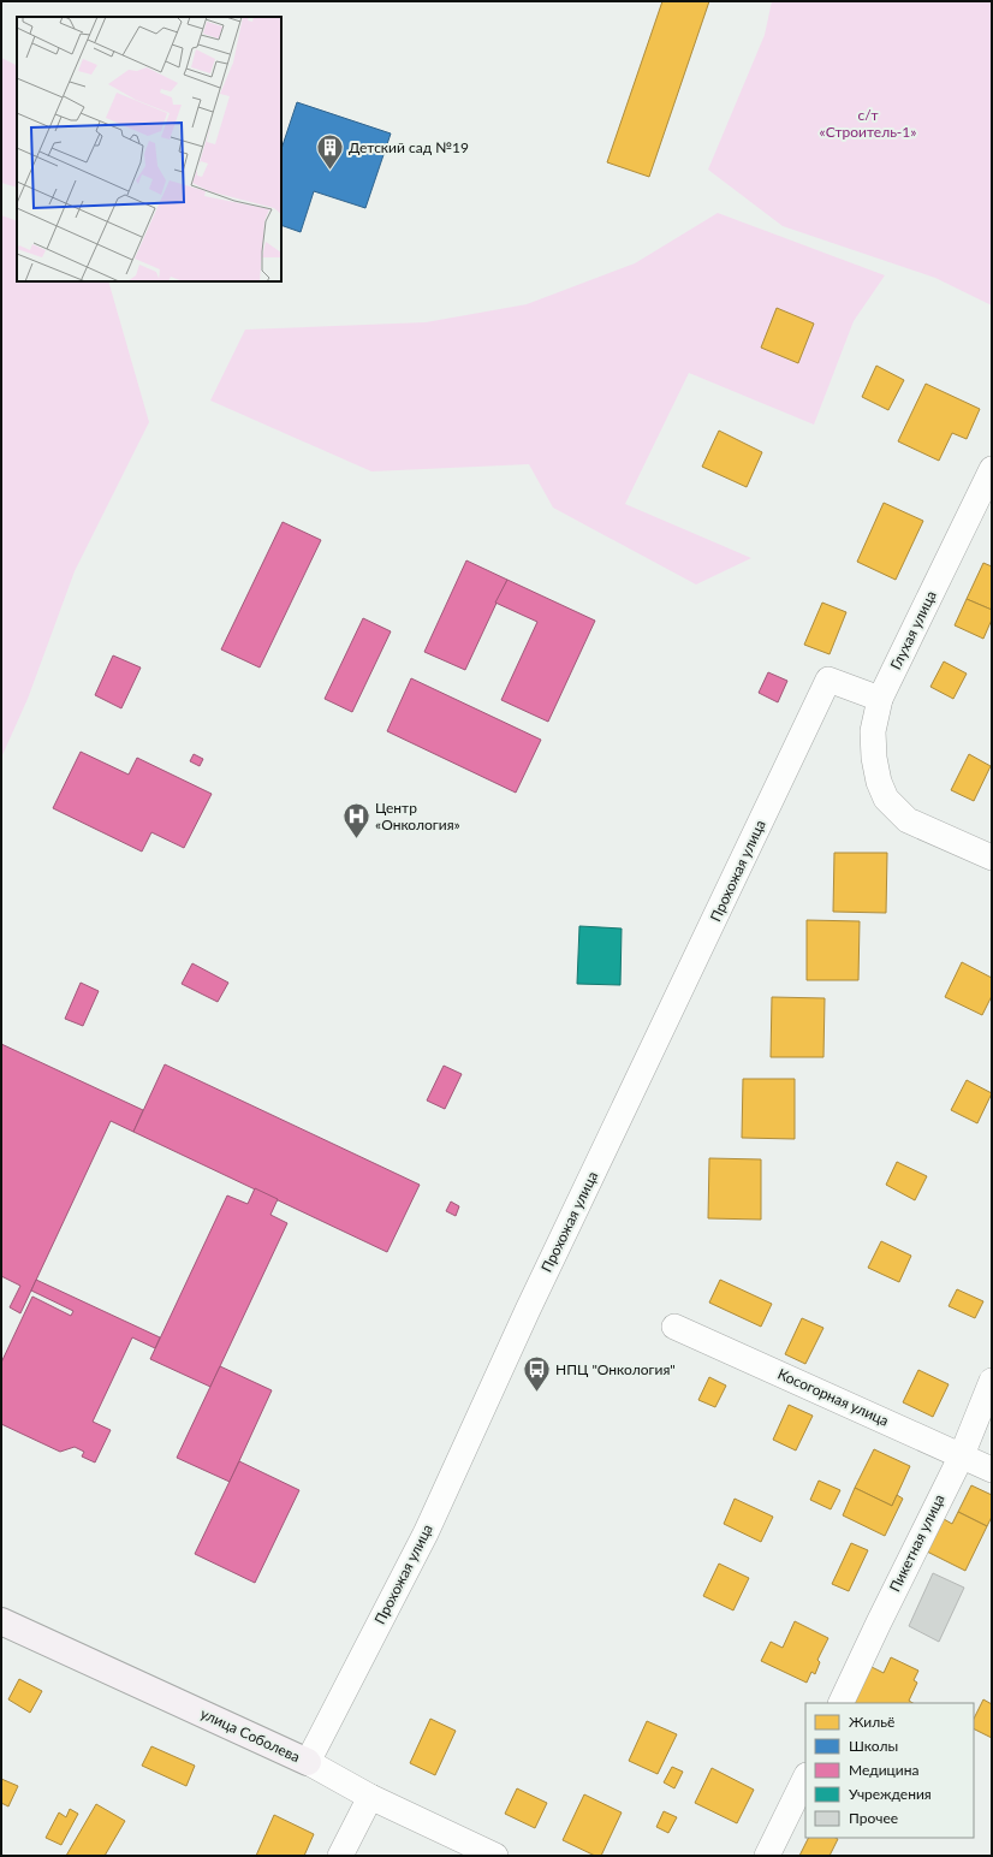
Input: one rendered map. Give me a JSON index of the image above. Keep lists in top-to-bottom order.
{
  "streets": {
    "street": [
      "Глухая улица",
      "Прохожая улица",
      "Косогорная улица",
      "Пикетная улица",
      "улица Соболева"
    ]
  },
  "crossings": [
    ["Глухая улица", "Прохожая улица"],
    ["Прохожая улица", "улица Соболева"],
    ["Косогорная улица", "Пикетная улица"]
  ],
  "parks": ["с/т «Строитель-1»"],
  "places": {
    "building": ["Детский сад №19"],
    "hospital": ["Центр «Онкология»"],
    "bus stop": ["НПЦ \"Онкология\""]
  },
  "legend": [
    "Жильё",
    "Школы",
    "Медицина",
    "Учреждения",
    "Прочее"
  ]
}
